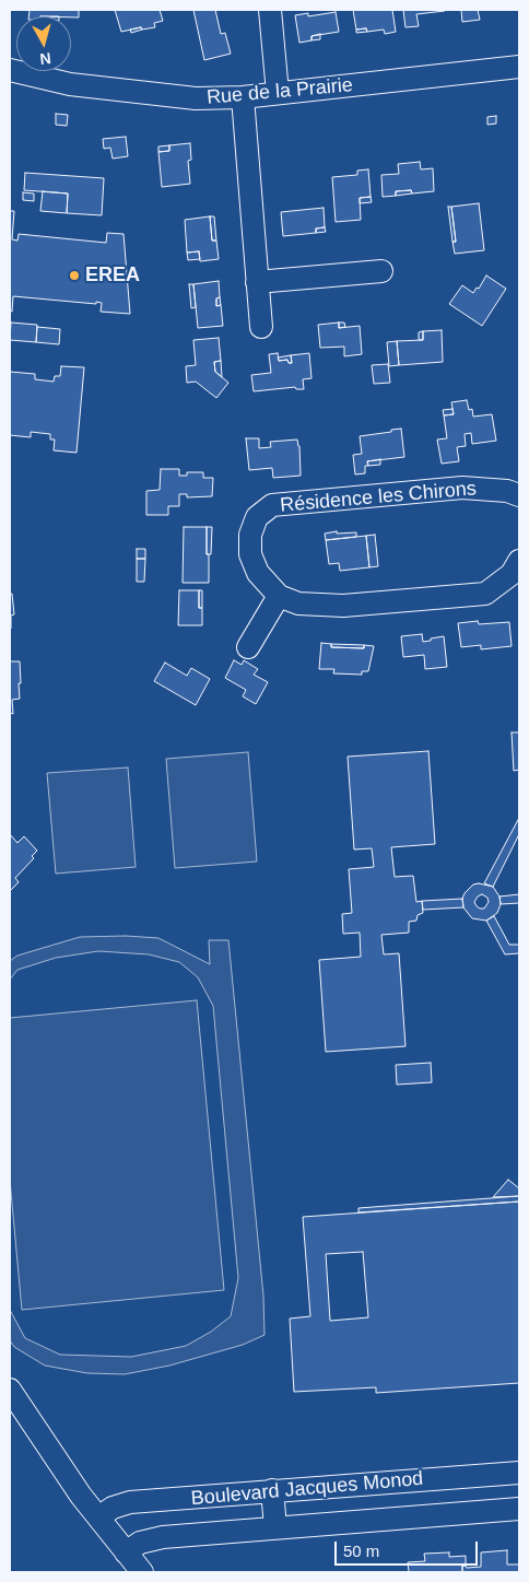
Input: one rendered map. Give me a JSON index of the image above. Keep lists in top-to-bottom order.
{
  "streets": {
    "street": ["Rue de la Prairie", "Résidence les Chirons", "Boulevard Jacques Monod"]
  },
  "places": ["EREA"],
  "scale_bar": "50 m",
  "north": "bottom"
}
